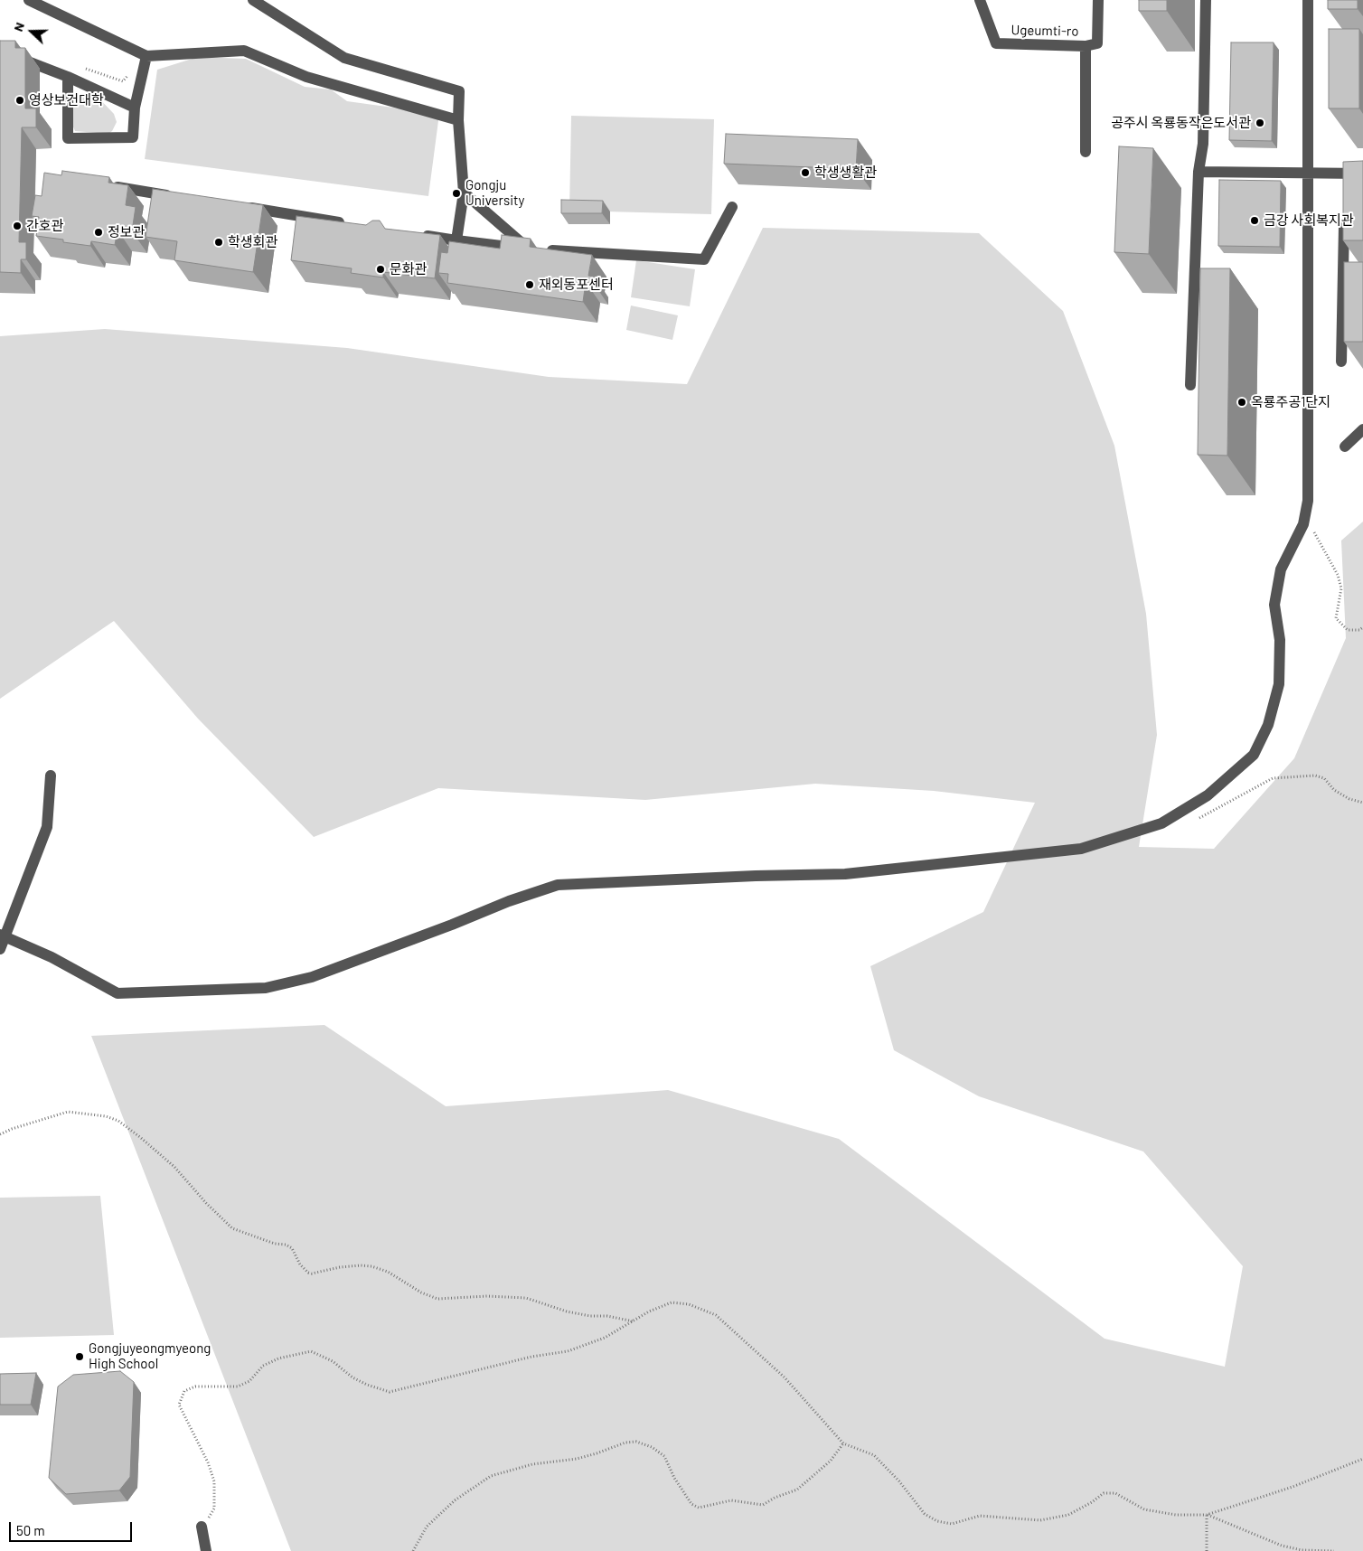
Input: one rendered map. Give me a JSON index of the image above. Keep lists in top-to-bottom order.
{
  "streets": {
    "street": ["Ugeumti-ro"]
  },
  "places": [
    "영상보건대학",
    "공주시 옥룡동작은도서관",
    "학생생활관",
    "Gongju University",
    "금강 사회복지관",
    "간호관",
    "정보관",
    "학생회관",
    "문화관",
    "재외동포센터",
    "옥룡주공1단지",
    "Gongjuyeongmyeong High School"
  ],
  "scale_bar": "50 m",
  "north": "left"
}
